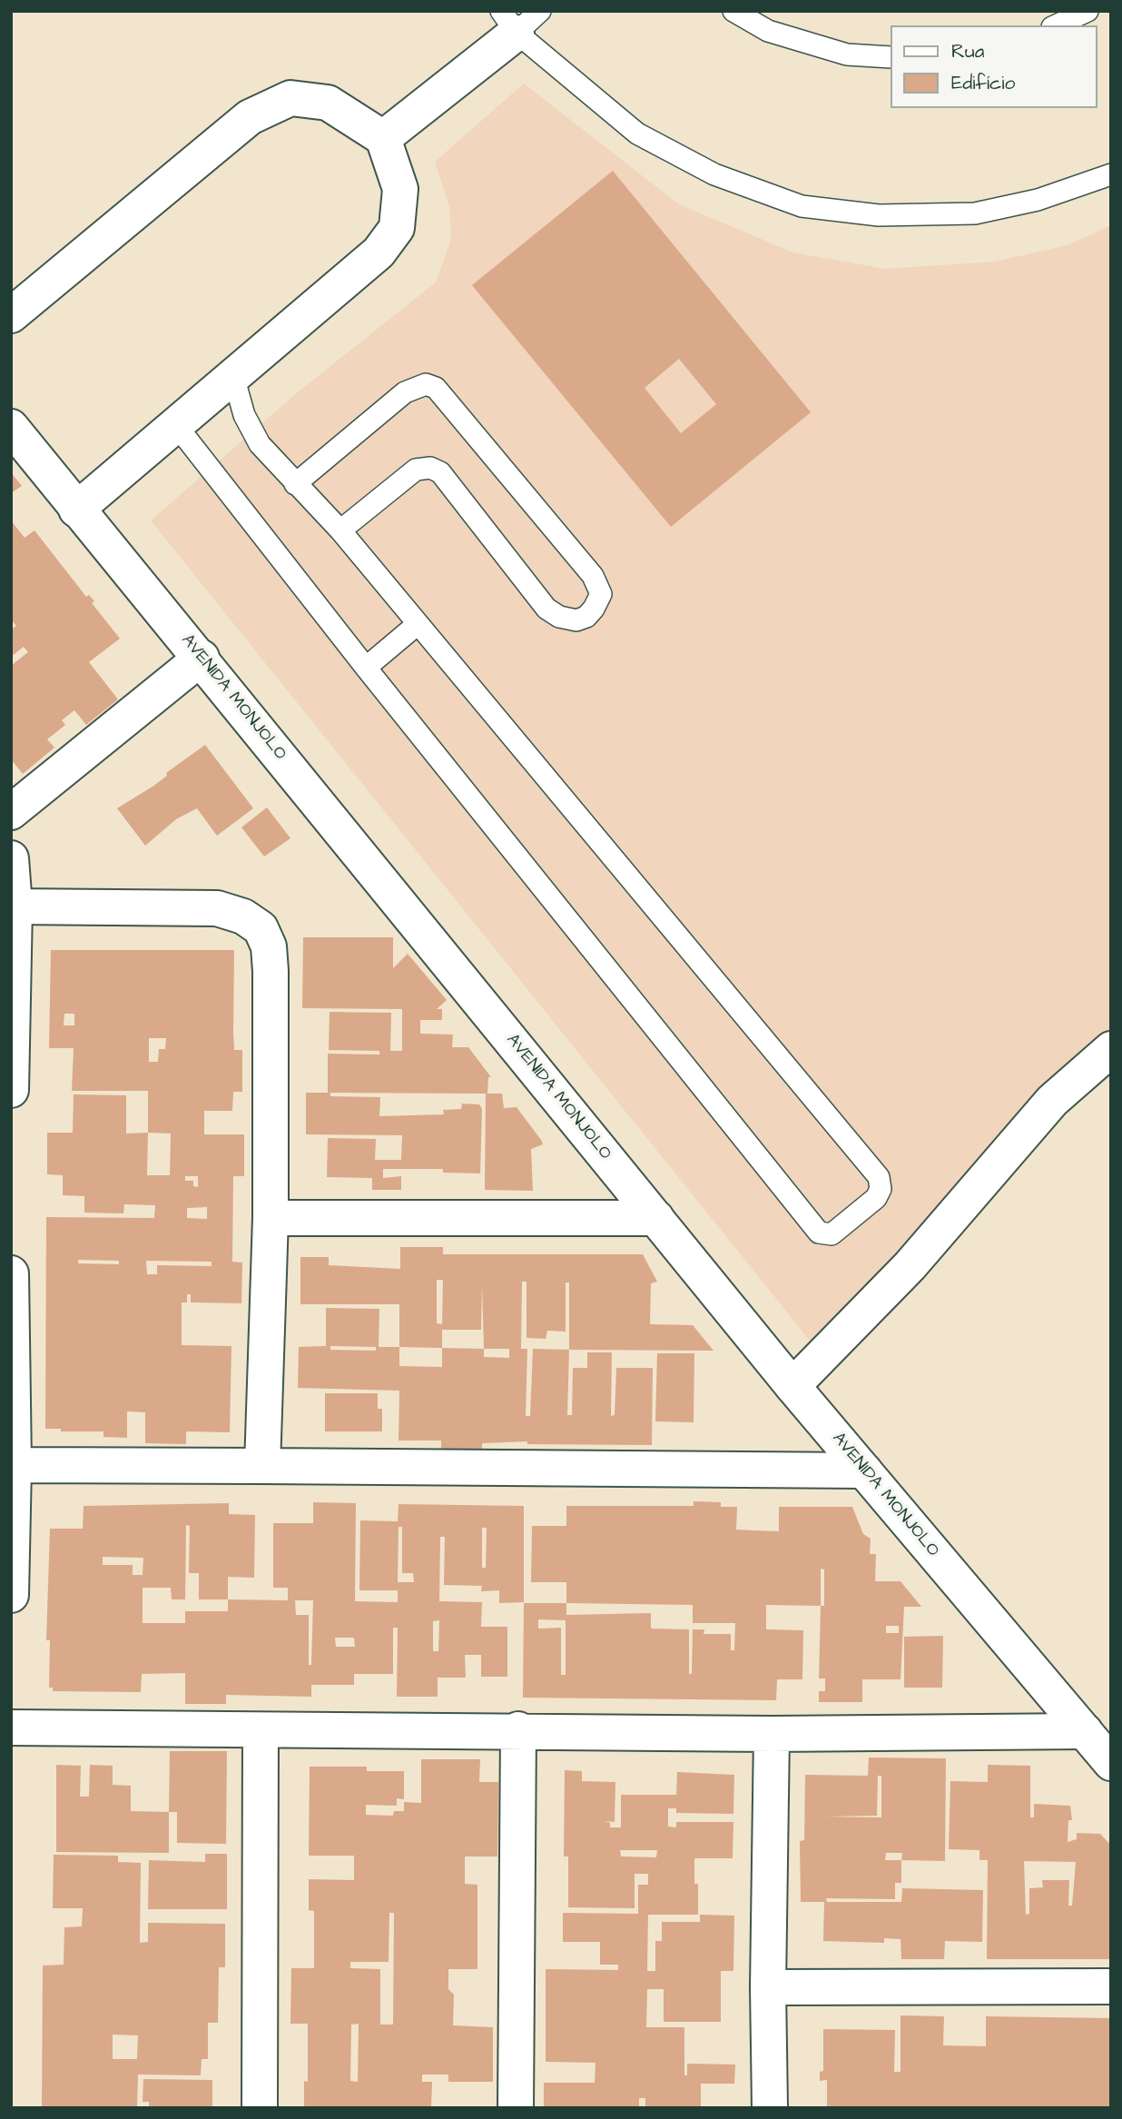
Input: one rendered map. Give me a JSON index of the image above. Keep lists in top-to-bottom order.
{
  "streets": {
    "street": ["AVENIDA MONJOLO"]
  },
  "legend": ["Rua", "Edifício"]
}
